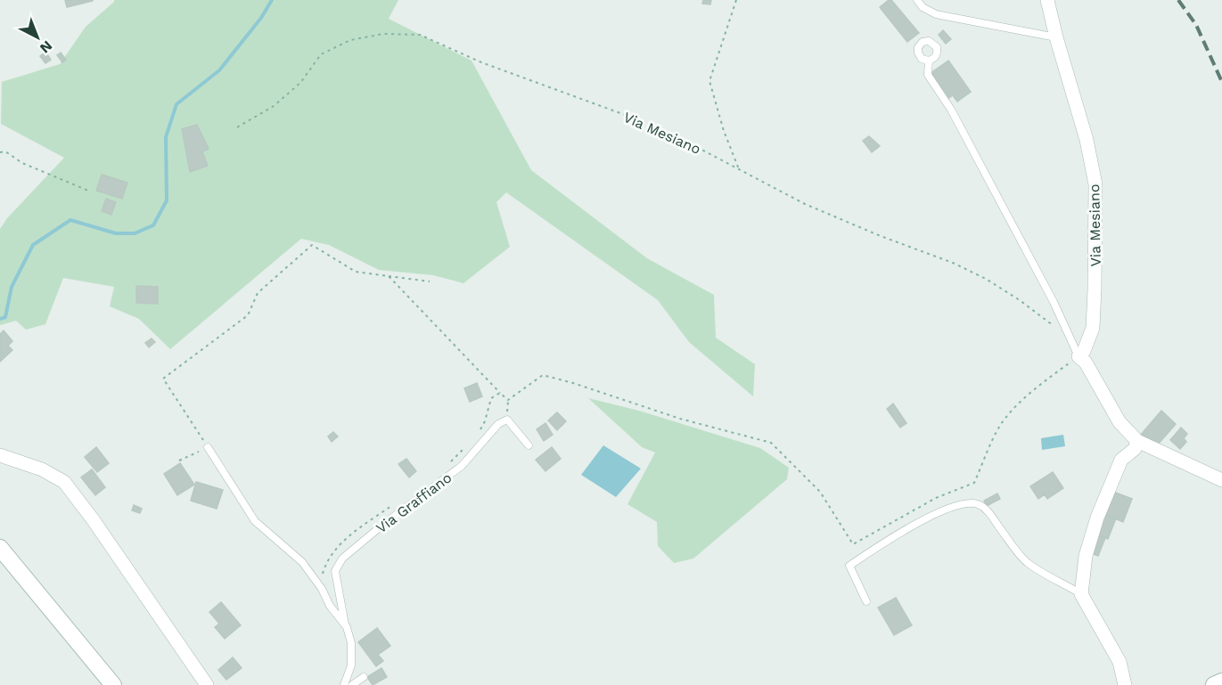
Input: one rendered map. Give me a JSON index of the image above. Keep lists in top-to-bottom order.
{
  "streets": {
    "street": ["Via Mesiano"],
    "lane": ["Via Graffiano"]
  },
  "north": "bottom right"
}
